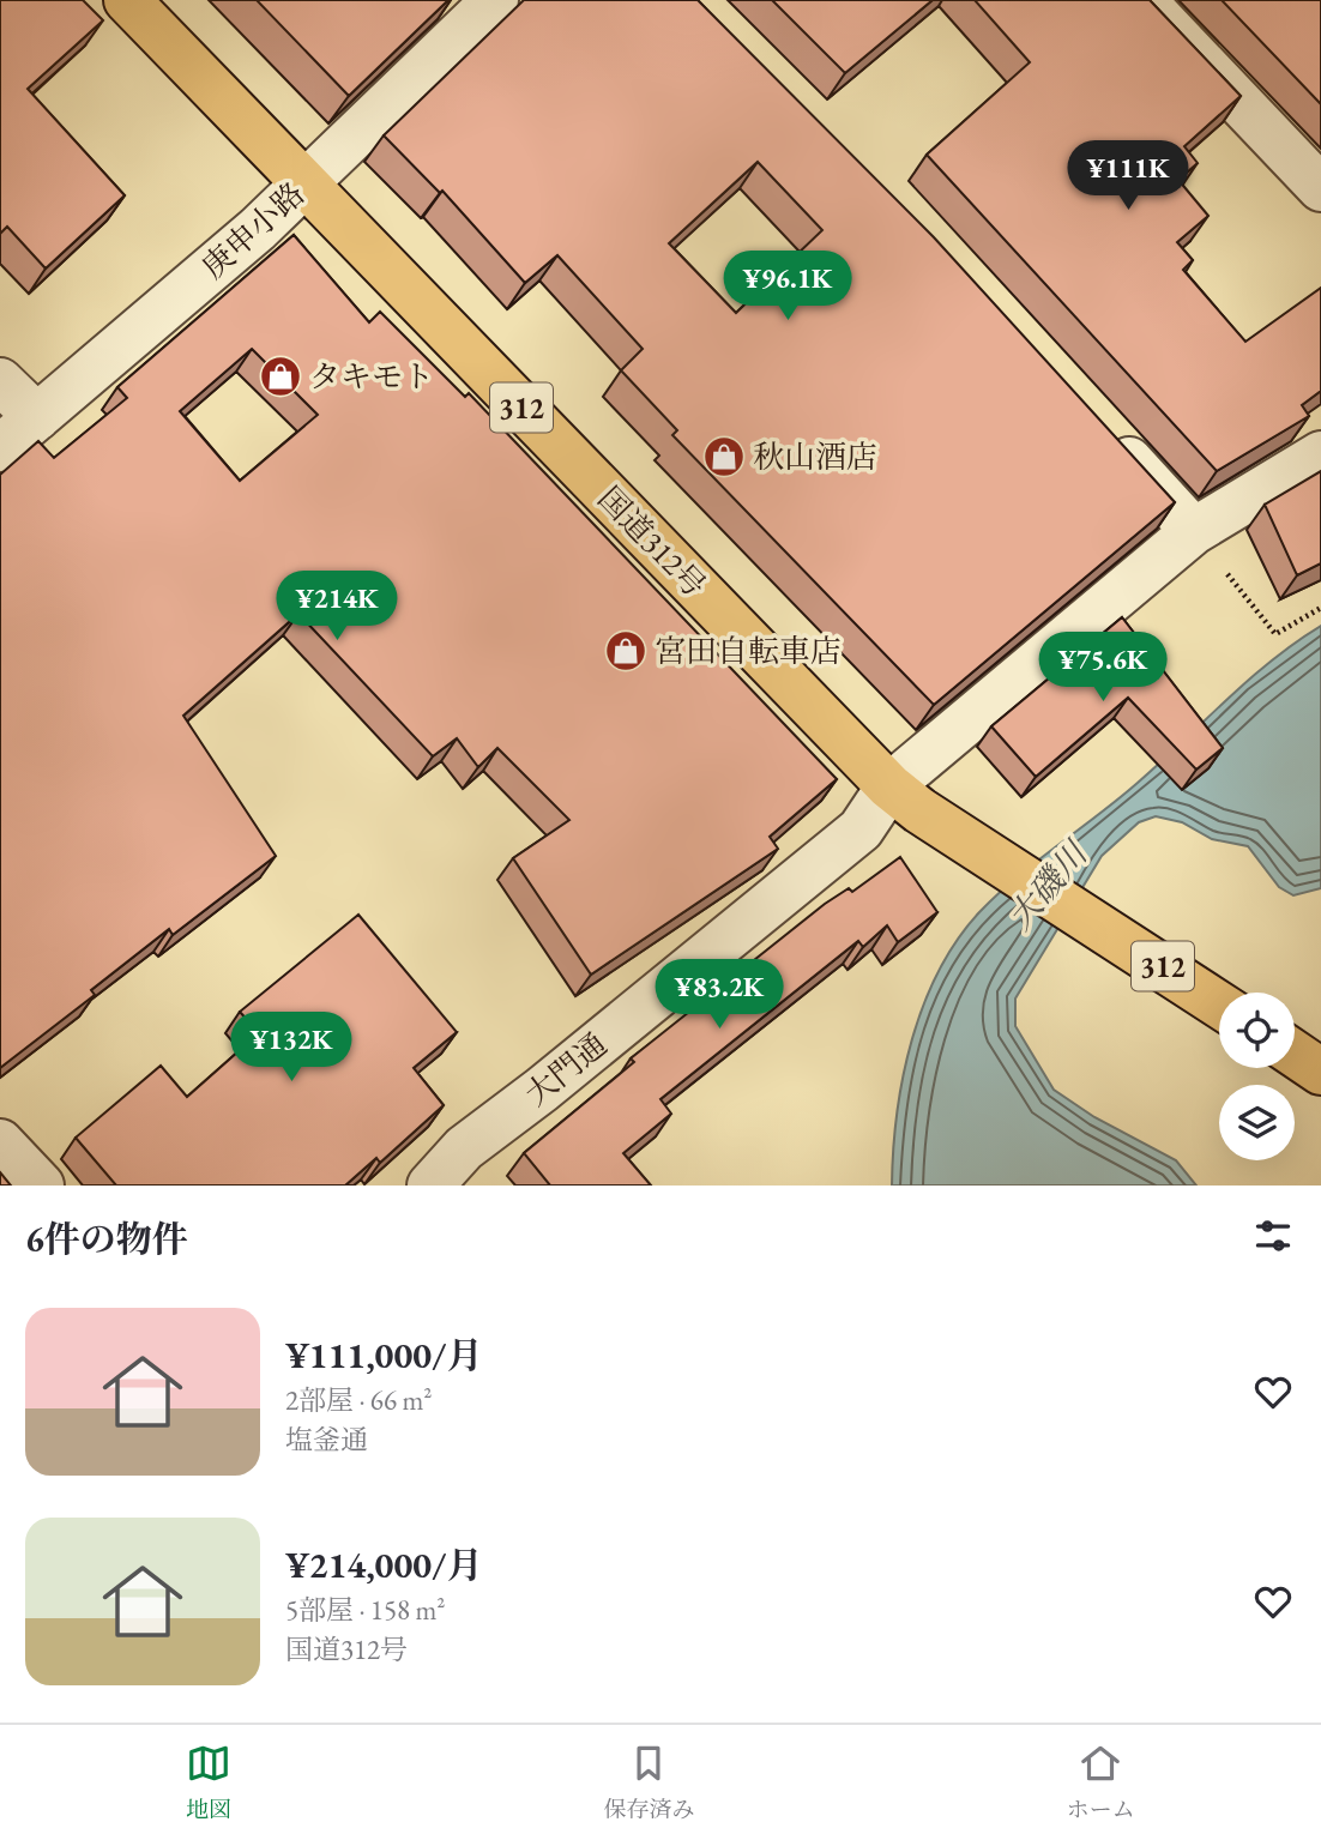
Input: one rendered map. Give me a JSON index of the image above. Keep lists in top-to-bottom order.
{
  "streets": {
    "highway": ["312", "国道312号"],
    "street": ["庚申小路", "大門通"]
  },
  "crossings": [
    ["庚申小路", "国道312号"],
    ["国道312号", "大門通"]
  ],
  "water": ["大磯川"],
  "places": {
    "shop": ["タキモト", "秋山酒店", "宮田自転車店"]
  },
  "page": {
    "price": [
      "¥111K",
      "¥96.1K",
      "¥214K",
      "¥75.6K",
      "¥83.2K",
      "¥132K"
    ],
    "heading": "6件の物件",
    "list": [
      {
        "name": "¥111,000/月",
        "note": "2部屋 · 66 m² · 塩釜通"
      },
      {
        "name": "¥214,000/月",
        "note": "5部屋 · 158 m² · 国道312号"
      }
    ],
    "tabs": ["地図", "保存済み", "ホーム"]
  }
}
